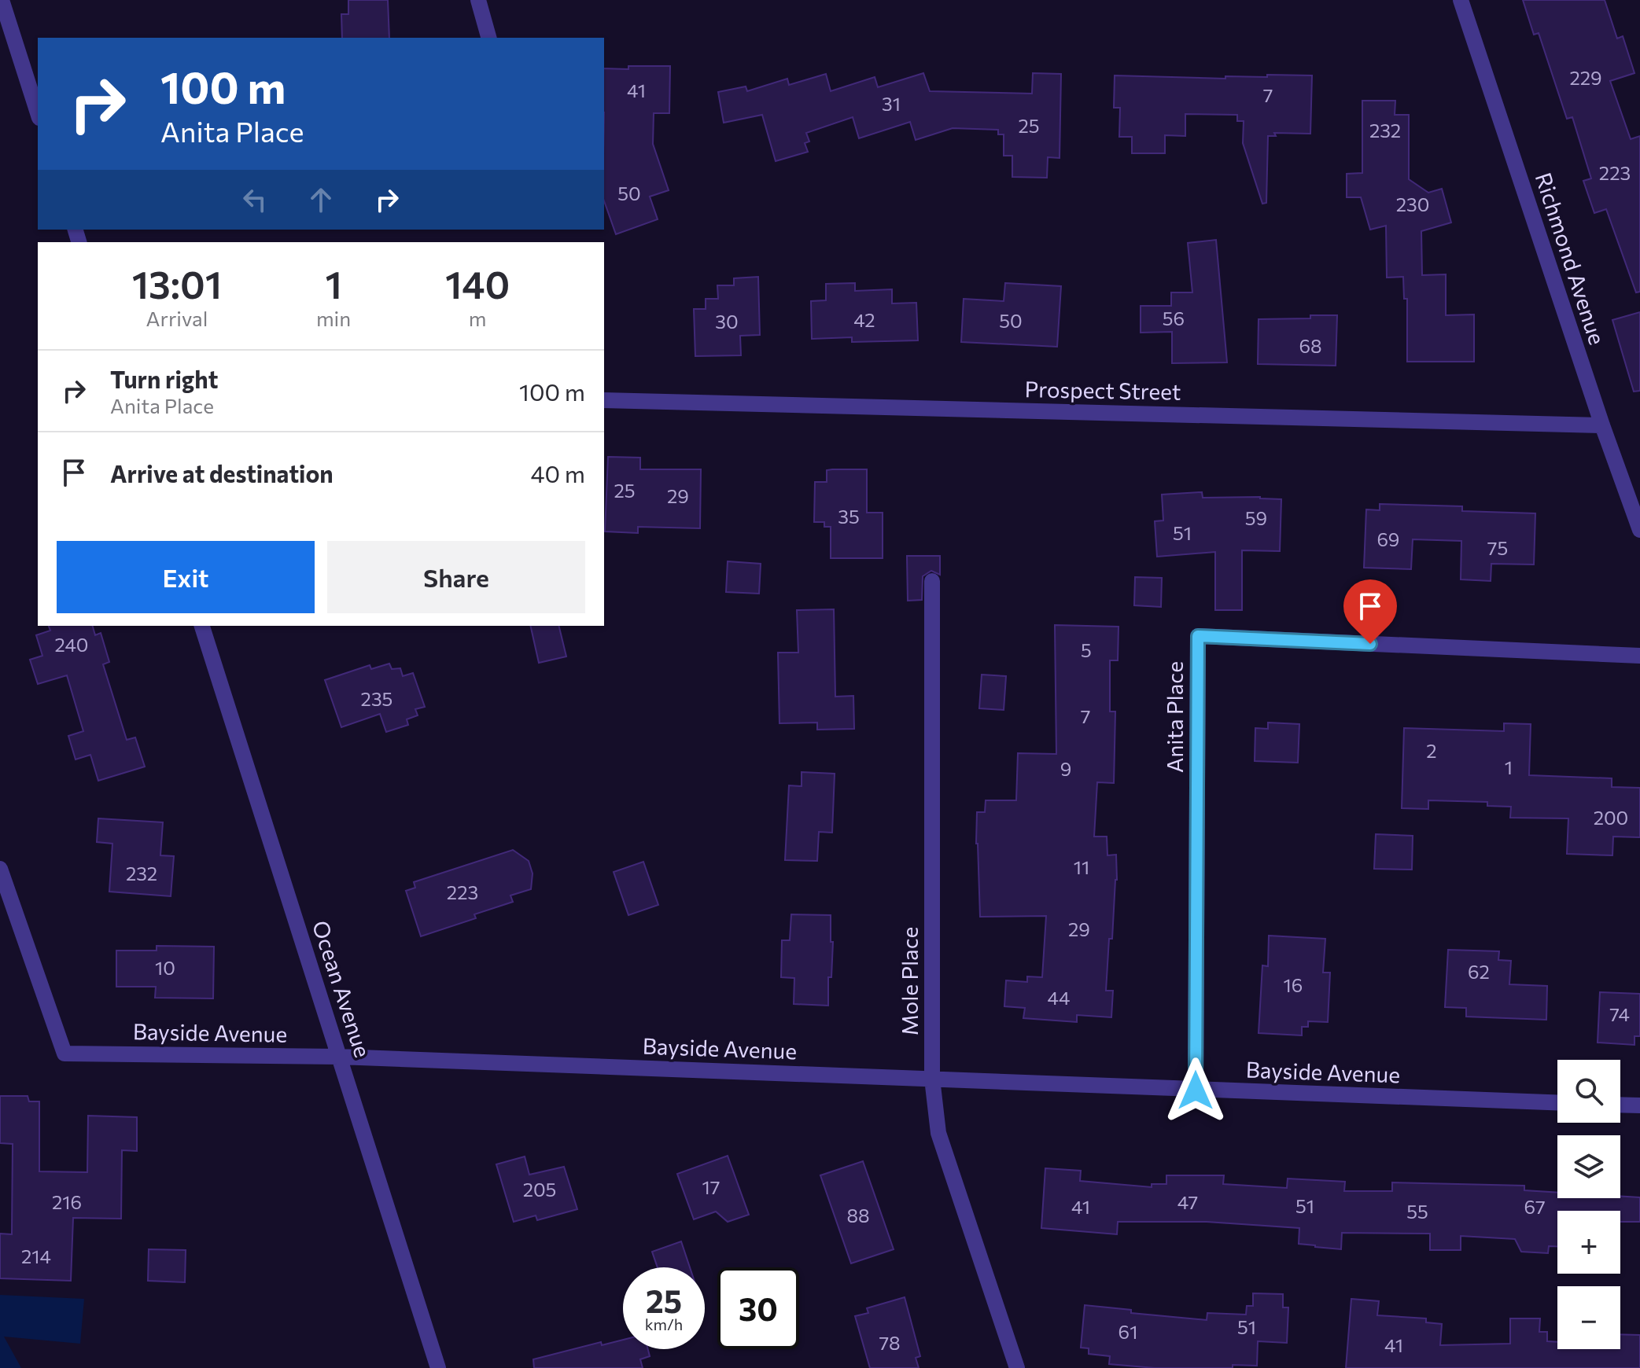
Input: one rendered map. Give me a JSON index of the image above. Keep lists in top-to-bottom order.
{
  "streets": {
    "street": [
      "Richmond Avenue",
      "Prospect Street",
      "Anita Place",
      "Mole Place",
      "Ocean Avenue",
      "Bayside Avenue"
    ]
  },
  "crossings": [
    ["Richmond Avenue", "Prospect Street"],
    ["Anita Place", "Bayside Avenue"],
    ["Mole Place", "Bayside Avenue"],
    ["Ocean Avenue", "Bayside Avenue"]
  ],
  "house_numbers": [
    "229",
    "41",
    "7",
    "31",
    "25",
    "232",
    "223",
    "50",
    "230",
    "56",
    "42",
    "50",
    "30",
    "68",
    "25",
    "29",
    "35",
    "59",
    "51",
    "69",
    "75",
    "240",
    "5",
    "235",
    "7",
    "2",
    "1",
    "9",
    "200",
    "11",
    "232",
    "223",
    "29",
    "10",
    "62",
    "16",
    "44",
    "74",
    "17",
    "205",
    "216",
    "47",
    "51",
    "41",
    "67",
    "55",
    "88",
    "214",
    "51",
    "61",
    "78",
    "41"
  ],
  "page": {
    "turn": ["100 m", "Anita Place"],
    "eta": [
      "13:01",
      "Arrival",
      "1",
      "min",
      "140",
      "m"
    ],
    "list": [
      {
        "name": "Turn right",
        "note": "Anita Place",
        "value": "100 m"
      },
      {
        "name": "Arrive at destination",
        "value": "40 m"
      }
    ],
    "buttons": ["Exit", "Share"],
    "map_buttons": ["+", "−"],
    "speed": "25 km/h",
    "limit": "30"
  }
}
